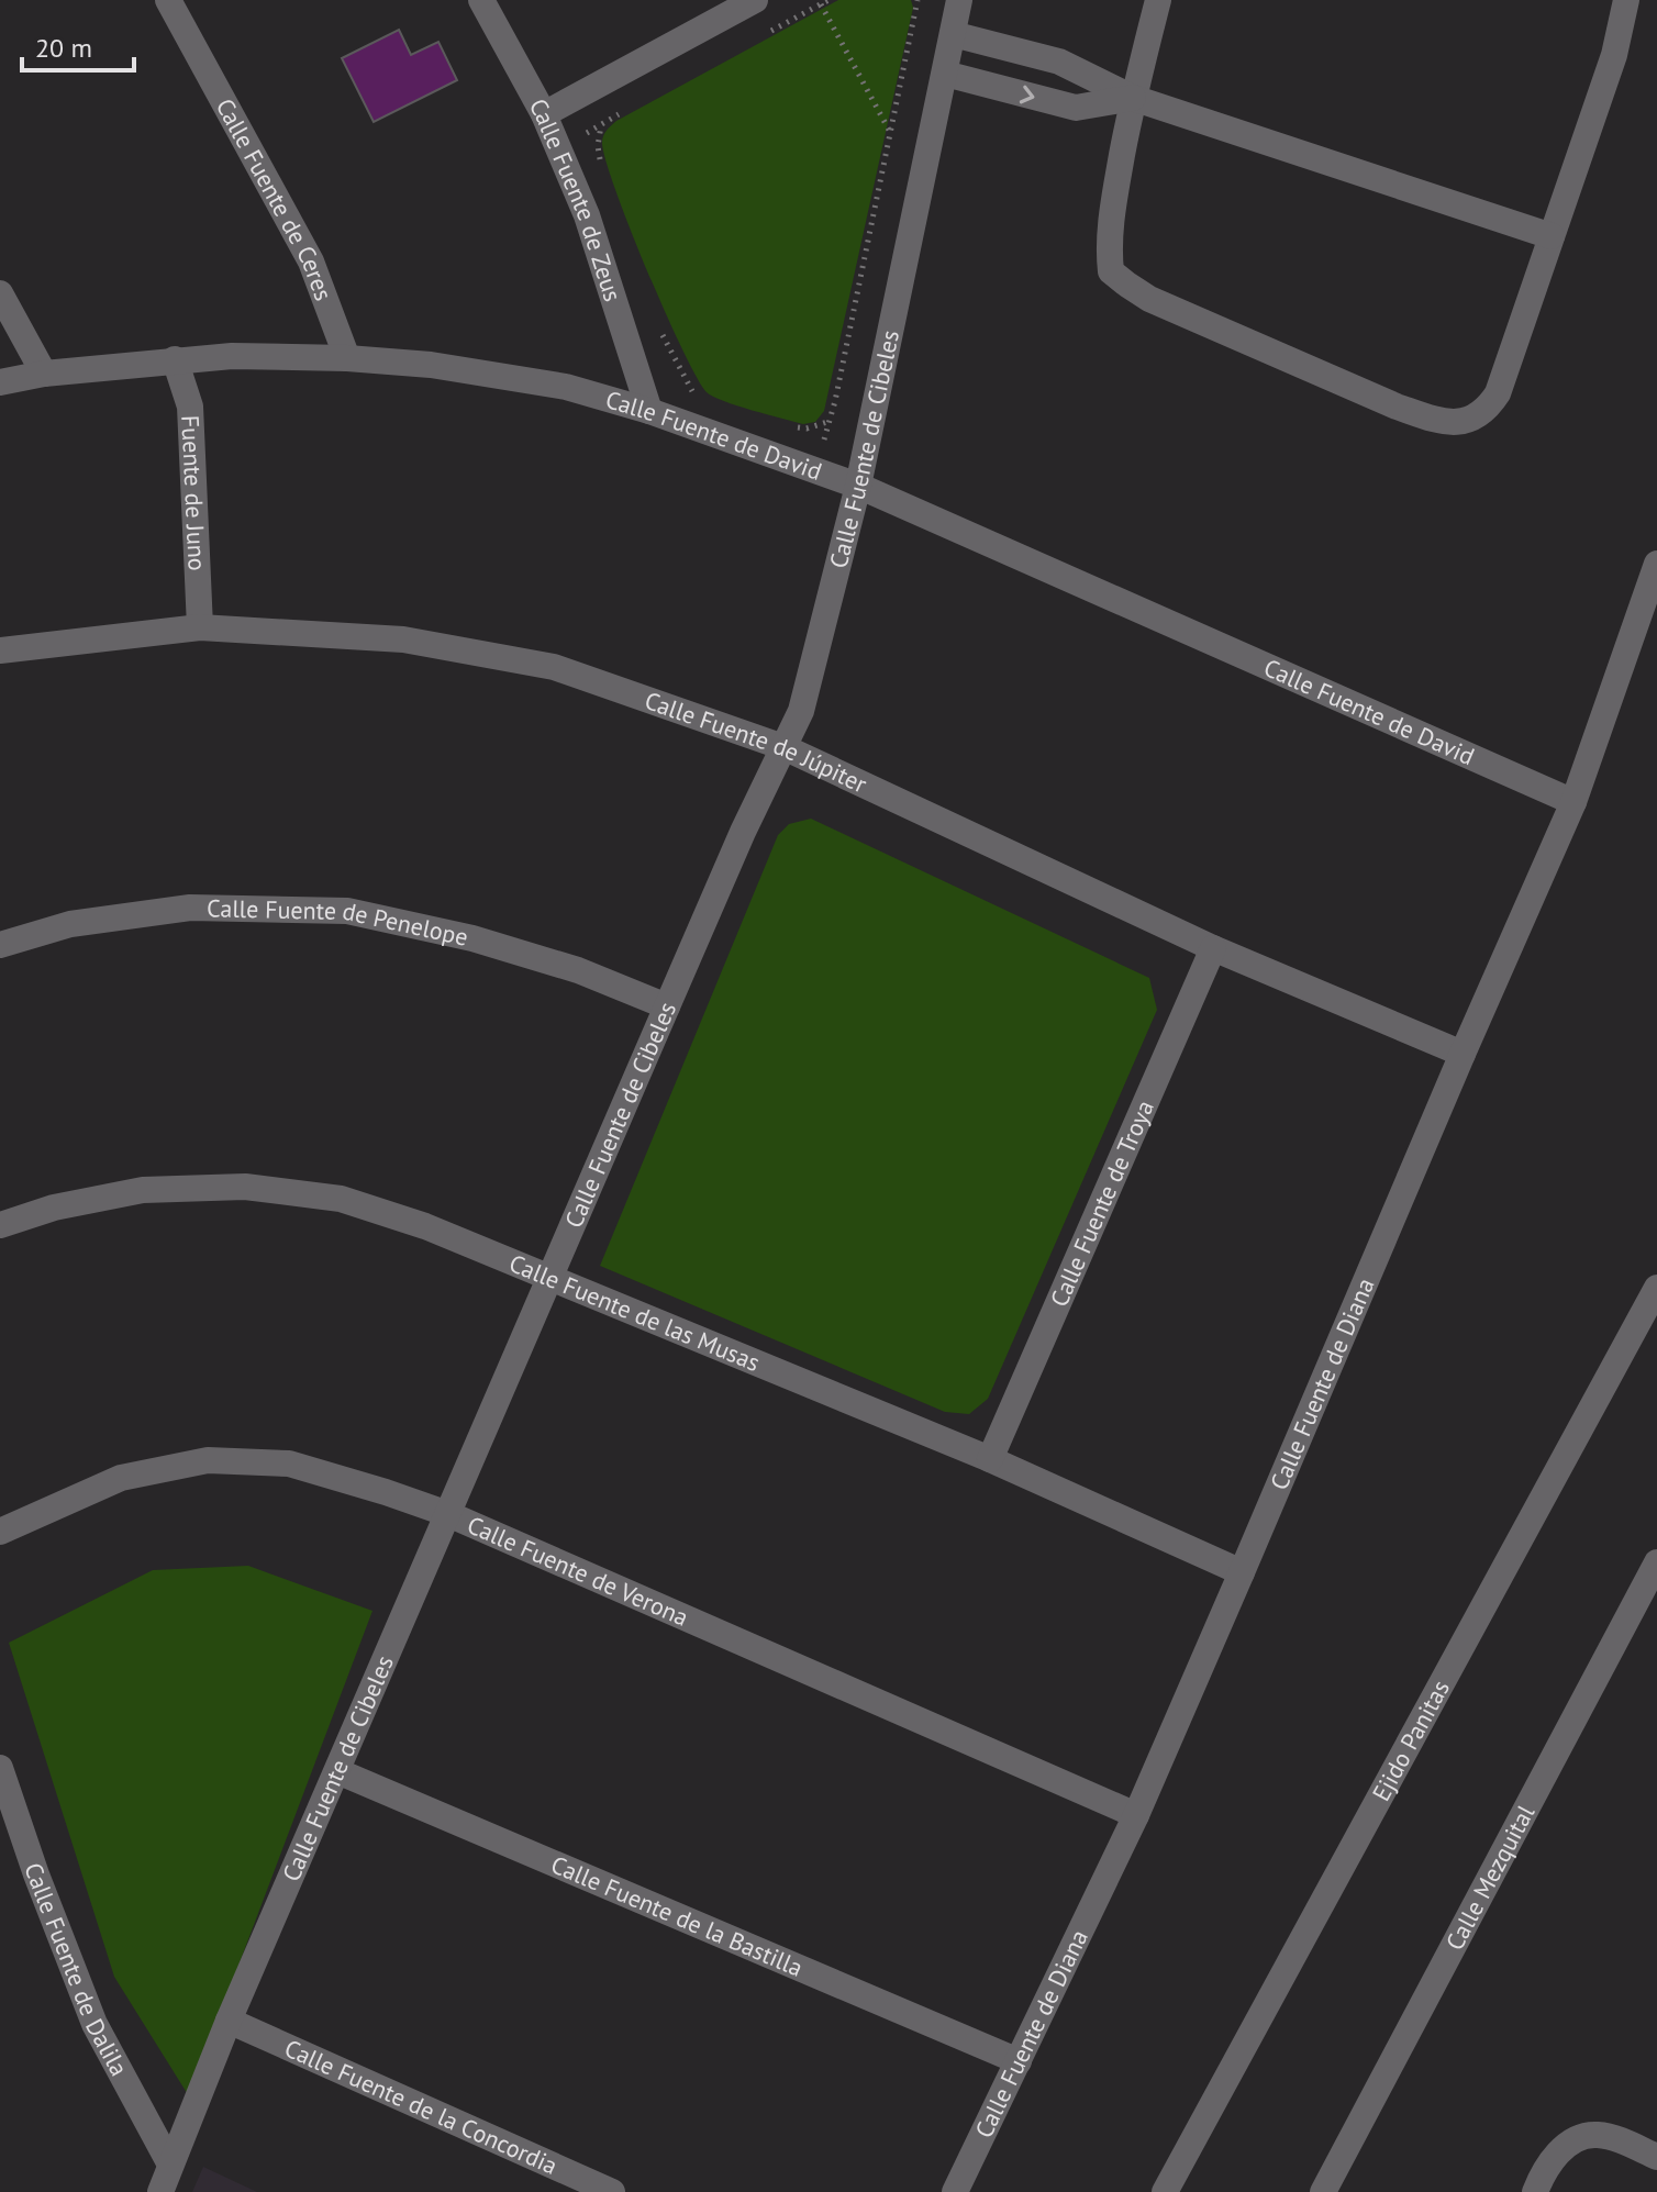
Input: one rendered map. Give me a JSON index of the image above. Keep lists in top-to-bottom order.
{
  "streets": {
    "street": [
      "Calle Fuente de Ceres",
      "Calle Fuente de Zeus",
      "Calle Fuente de David",
      "Calle Fuente de Cibeles",
      "Fuente de Juno",
      "Calle Fuente de Júpiter",
      "Calle Fuente de Penelope",
      "Calle Fuente de Troya",
      "Calle Fuente de las Musas",
      "Calle Fuente de Diana",
      "Calle Fuente de Verona",
      "Ejido Panitas",
      "Calle Mezquital",
      "Calle Fuente de la Bastilla",
      "Calle Fuente de Dalila",
      "Calle Fuente de la Concordia"
    ]
  },
  "crossings": [
    ["Calle Fuente de Ceres", "Calle Fuente de David"],
    ["Calle Fuente de Zeus", "Calle Fuente de David"],
    ["Calle Fuente de David", "Calle Fuente de Cibeles"],
    ["Calle Fuente de David", "Fuente de Juno"],
    ["Calle Fuente de David", "Calle Fuente de Diana"],
    ["Calle Fuente de Cibeles", "Calle Fuente de Júpiter"],
    ["Calle Fuente de Cibeles", "Calle Fuente de Penelope"],
    ["Calle Fuente de Cibeles", "Calle Fuente de las Musas"],
    ["Calle Fuente de Cibeles", "Calle Fuente de Verona"],
    ["Calle Fuente de Cibeles", "Calle Fuente de la Bastilla"],
    ["Calle Fuente de Cibeles", "Calle Fuente de Dalila"],
    ["Calle Fuente de Cibeles", "Calle Fuente de la Concordia"],
    ["Fuente de Juno", "Calle Fuente de Júpiter"],
    ["Calle Fuente de Júpiter", "Calle Fuente de Troya"],
    ["Calle Fuente de Júpiter", "Calle Fuente de Diana"],
    ["Calle Fuente de Troya", "Calle Fuente de las Musas"],
    ["Calle Fuente de las Musas", "Calle Fuente de Diana"],
    ["Calle Fuente de Diana", "Calle Fuente de Verona"],
    ["Calle Fuente de Diana", "Calle Fuente de la Bastilla"]
  ],
  "scale_bar": "20 m"
}
